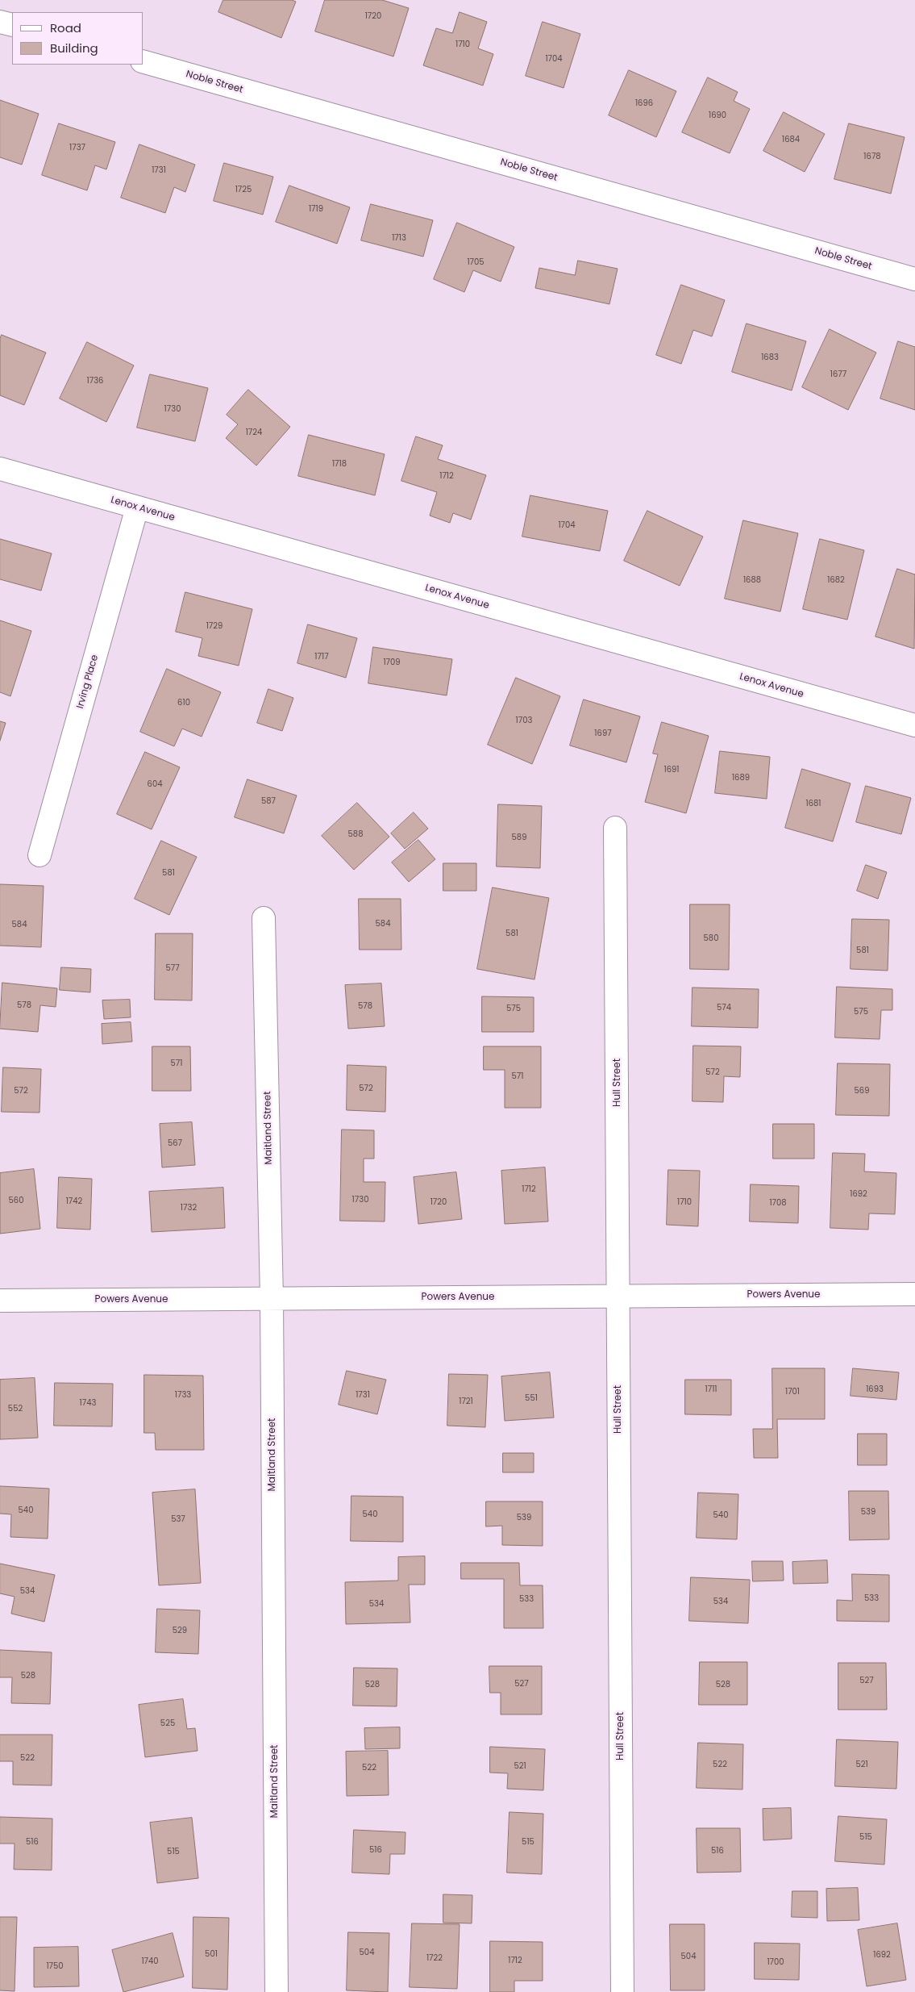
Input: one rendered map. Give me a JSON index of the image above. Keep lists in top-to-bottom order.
{
  "streets": {
    "street": [
      "Noble Street",
      "Lenox Avenue",
      "Irving Place",
      "Hull Street",
      "Maitland Street",
      "Powers Avenue"
    ]
  },
  "crossings": [
    ["Lenox Avenue", "Irving Place"],
    ["Hull Street", "Powers Avenue"],
    ["Maitland Street", "Powers Avenue"]
  ],
  "house_numbers": [
    "1720",
    "1710",
    "1704",
    "1696",
    "1690",
    "1684",
    "1737",
    "1678",
    "1731",
    "1725",
    "1719",
    "1713",
    "1705",
    "1683",
    "1677",
    "1736",
    "1730",
    "1724",
    "1718",
    "1712",
    "1704",
    "1688",
    "1682",
    "1729",
    "1717",
    "1709",
    "610",
    "1703",
    "1697",
    "1691",
    "1689",
    "604",
    "587",
    "1681",
    "588",
    "589",
    "581",
    "584",
    "584",
    "581",
    "580",
    "581",
    "577",
    "578",
    "578",
    "574",
    "575",
    "575",
    "571",
    "572",
    "571",
    "572",
    "572",
    "569",
    "567",
    "1712",
    "1692",
    "1730",
    "560",
    "1742",
    "1720",
    "1710",
    "1708",
    "1732",
    "1711",
    "1693",
    "1701",
    "1733",
    "1731",
    "551",
    "1721",
    "1743",
    "552",
    "540",
    "539",
    "540",
    "540",
    "539",
    "537",
    "534",
    "533",
    "533",
    "534",
    "534",
    "529",
    "528",
    "527",
    "527",
    "528",
    "528",
    "525",
    "522",
    "522",
    "521",
    "521",
    "522",
    "515",
    "516",
    "515",
    "516",
    "516",
    "515",
    "504",
    "501",
    "1692",
    "504",
    "1722",
    "1712",
    "1740",
    "1700",
    "1750"
  ],
  "legend": ["Road", "Building"]
}
